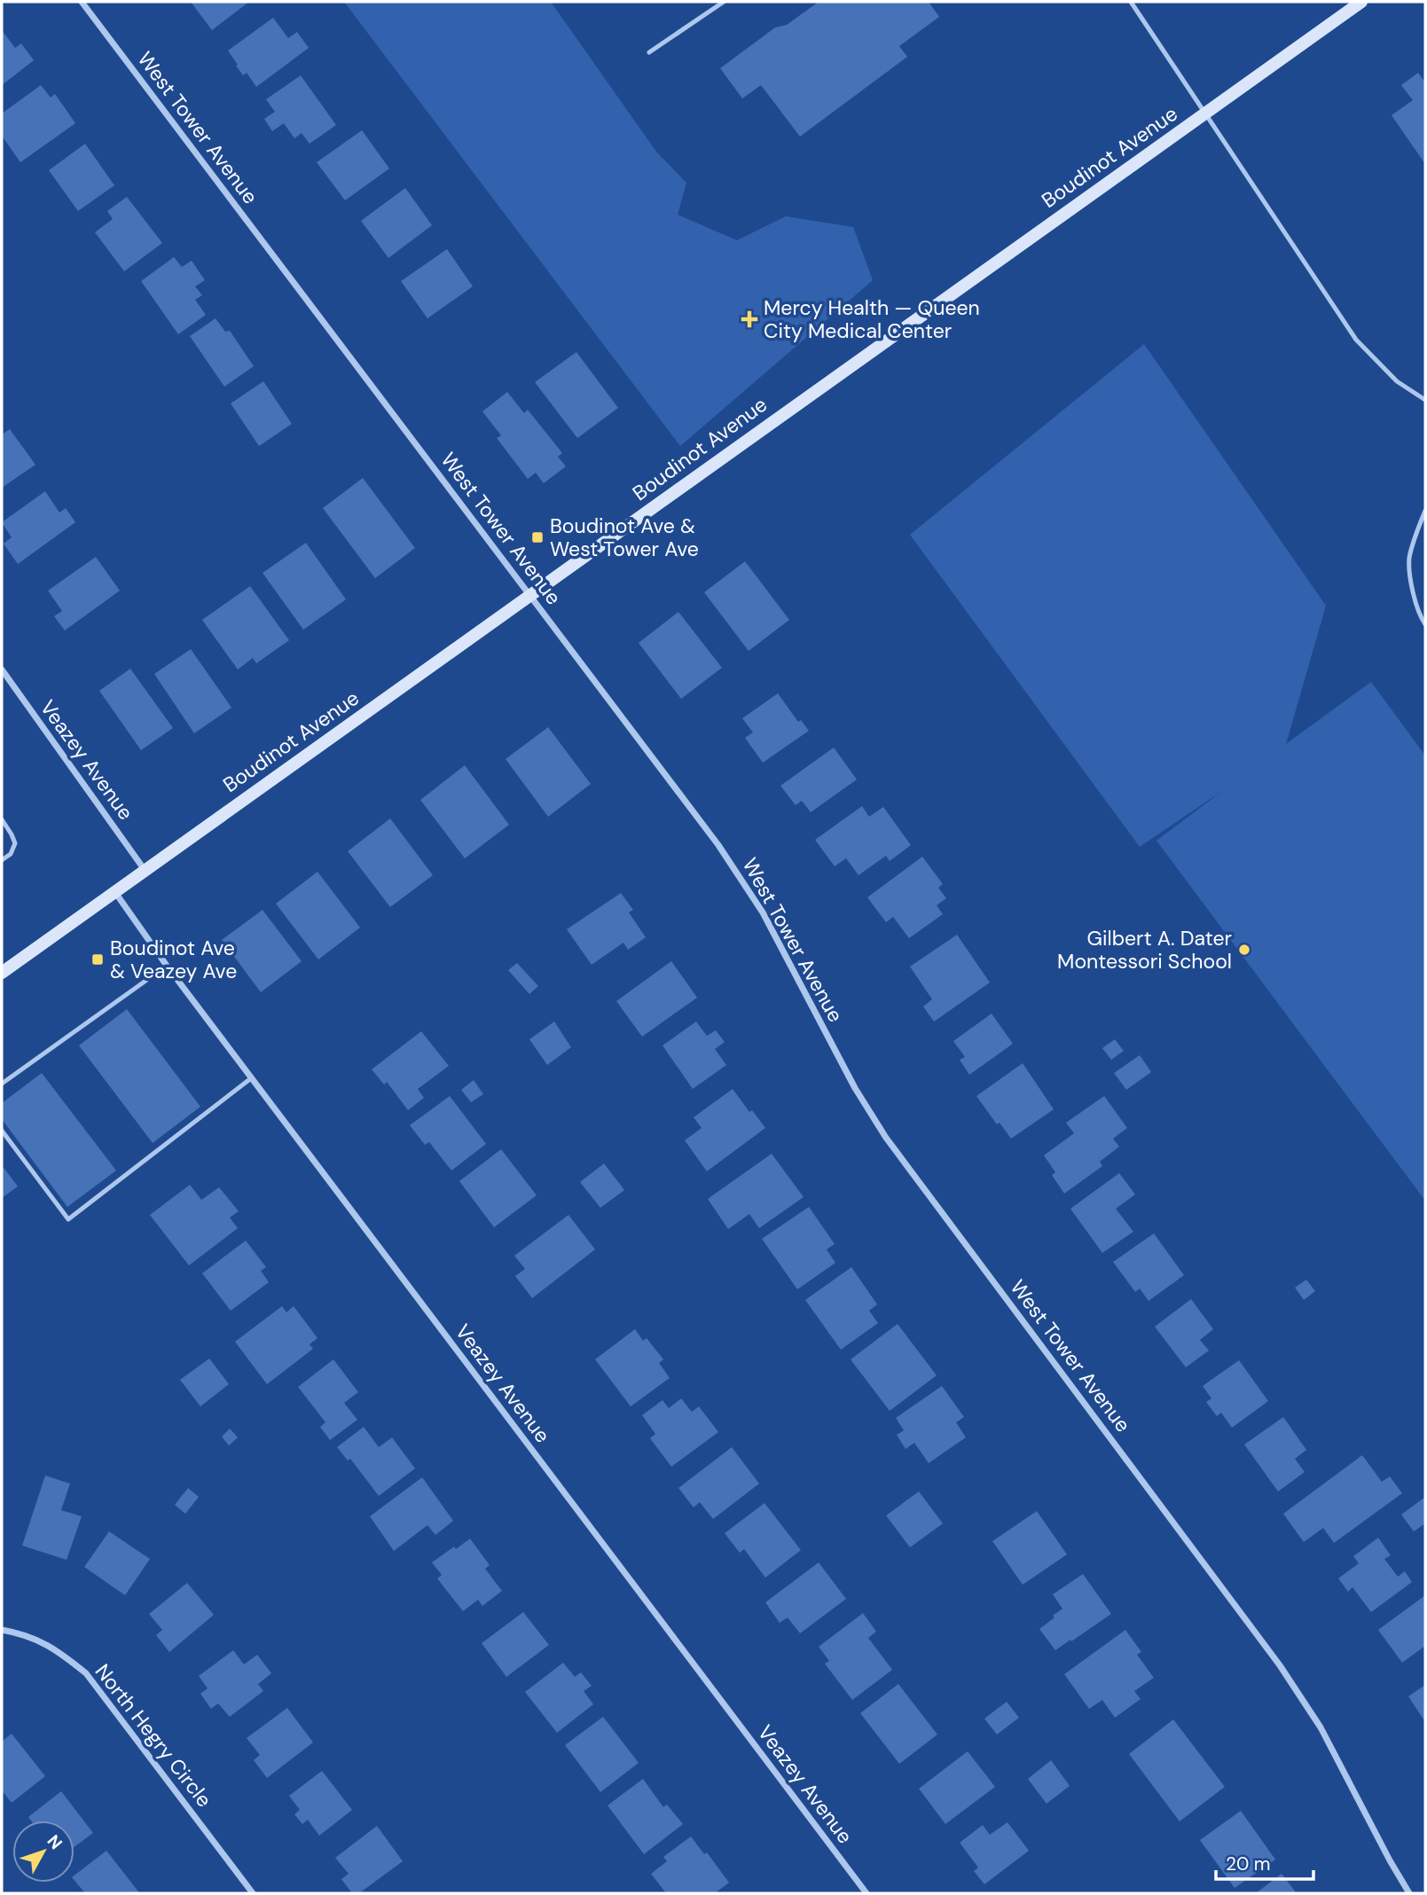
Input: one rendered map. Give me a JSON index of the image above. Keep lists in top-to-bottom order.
{
  "streets": {
    "street": [
      "West Tower Avenue",
      "Boudinot Avenue",
      "Veazey Avenue",
      "North Hegry Circle"
    ]
  },
  "crossings": [
    ["West Tower Avenue", "Boudinot Avenue"],
    ["Boudinot Avenue", "Veazey Avenue"]
  ],
  "places": {
    "health": ["Mercy Health — Queen City Medical Center"],
    "transit": ["Boudinot Ave & West Tower Ave", "Boudinot Ave & Veazey Ave"],
    "other": ["Gilbert A. Dater Montessori School"]
  },
  "scale_bar": "20 m",
  "north": "top right"
}
